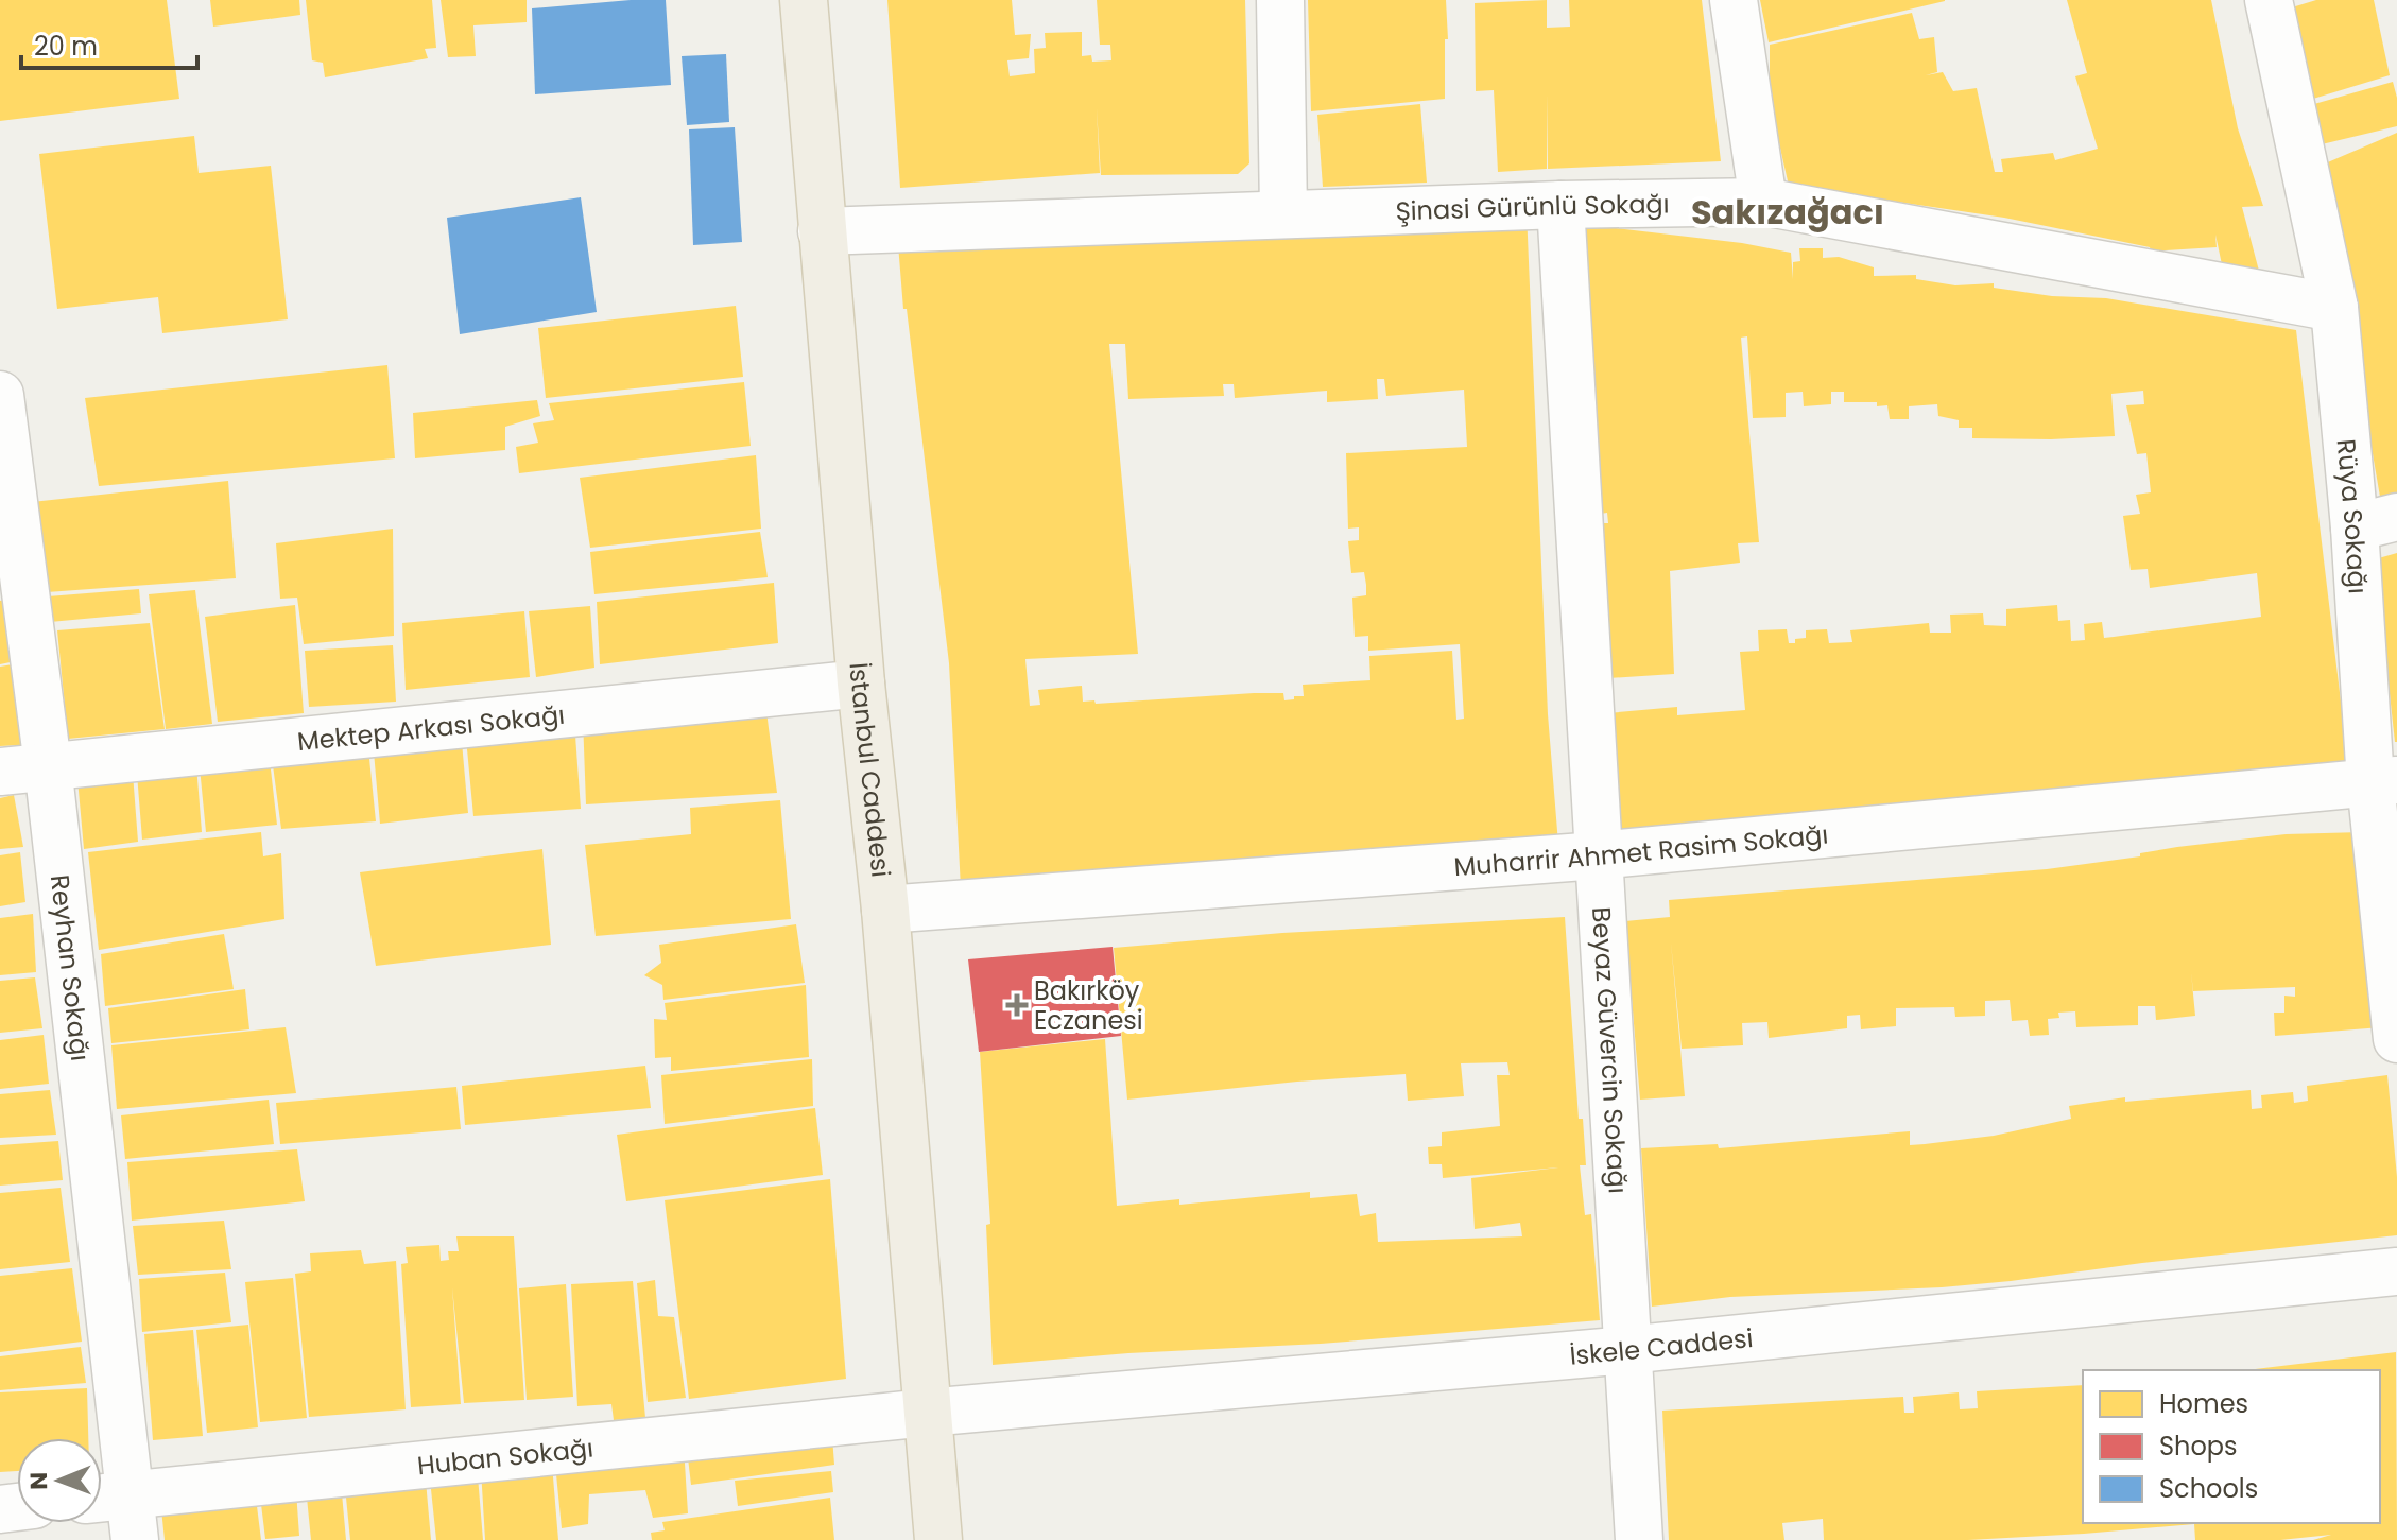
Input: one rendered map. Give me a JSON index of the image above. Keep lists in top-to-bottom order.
{
  "streets": {
    "main road": ["İstanbul Caddesi"],
    "street": [
      "Şinasi Gürünlü Sokağı",
      "Rüya Sokağı",
      "Mektep Arkası Sokağı",
      "Muharrir Ahmet Rasim Sokağı",
      "Reyhan Sokağı",
      "Beyaz Güvercin Sokağı",
      "İskele Caddesi",
      "Huban Sokağı"
    ]
  },
  "crossings": [
    ["Şinasi Gürünlü Sokağı", "Rüya Sokağı"],
    ["Şinasi Gürünlü Sokağı", "İstanbul Caddesi"],
    ["Şinasi Gürünlü Sokağı", "Beyaz Güvercin Sokağı"],
    ["Rüya Sokağı", "Muharrir Ahmet Rasim Sokağı"],
    ["Mektep Arkası Sokağı", "İstanbul Caddesi"],
    ["Mektep Arkası Sokağı", "Reyhan Sokağı"],
    ["İstanbul Caddesi", "Muharrir Ahmet Rasim Sokağı"],
    ["İstanbul Caddesi", "İskele Caddesi"],
    ["İstanbul Caddesi", "Huban Sokağı"],
    ["Muharrir Ahmet Rasim Sokağı", "Beyaz Güvercin Sokağı"],
    ["Reyhan Sokağı", "Huban Sokağı"],
    ["Beyaz Güvercin Sokağı", "İskele Caddesi"],
    ["İskele Caddesi", "Huban Sokağı"]
  ],
  "districts": ["Sakızağacı"],
  "places": {
    "health": ["Bakırköy Eczanesi"]
  },
  "legend": ["Homes", "Shops", "Schools"],
  "scale_bar": "20 m",
  "north": "left"
}
